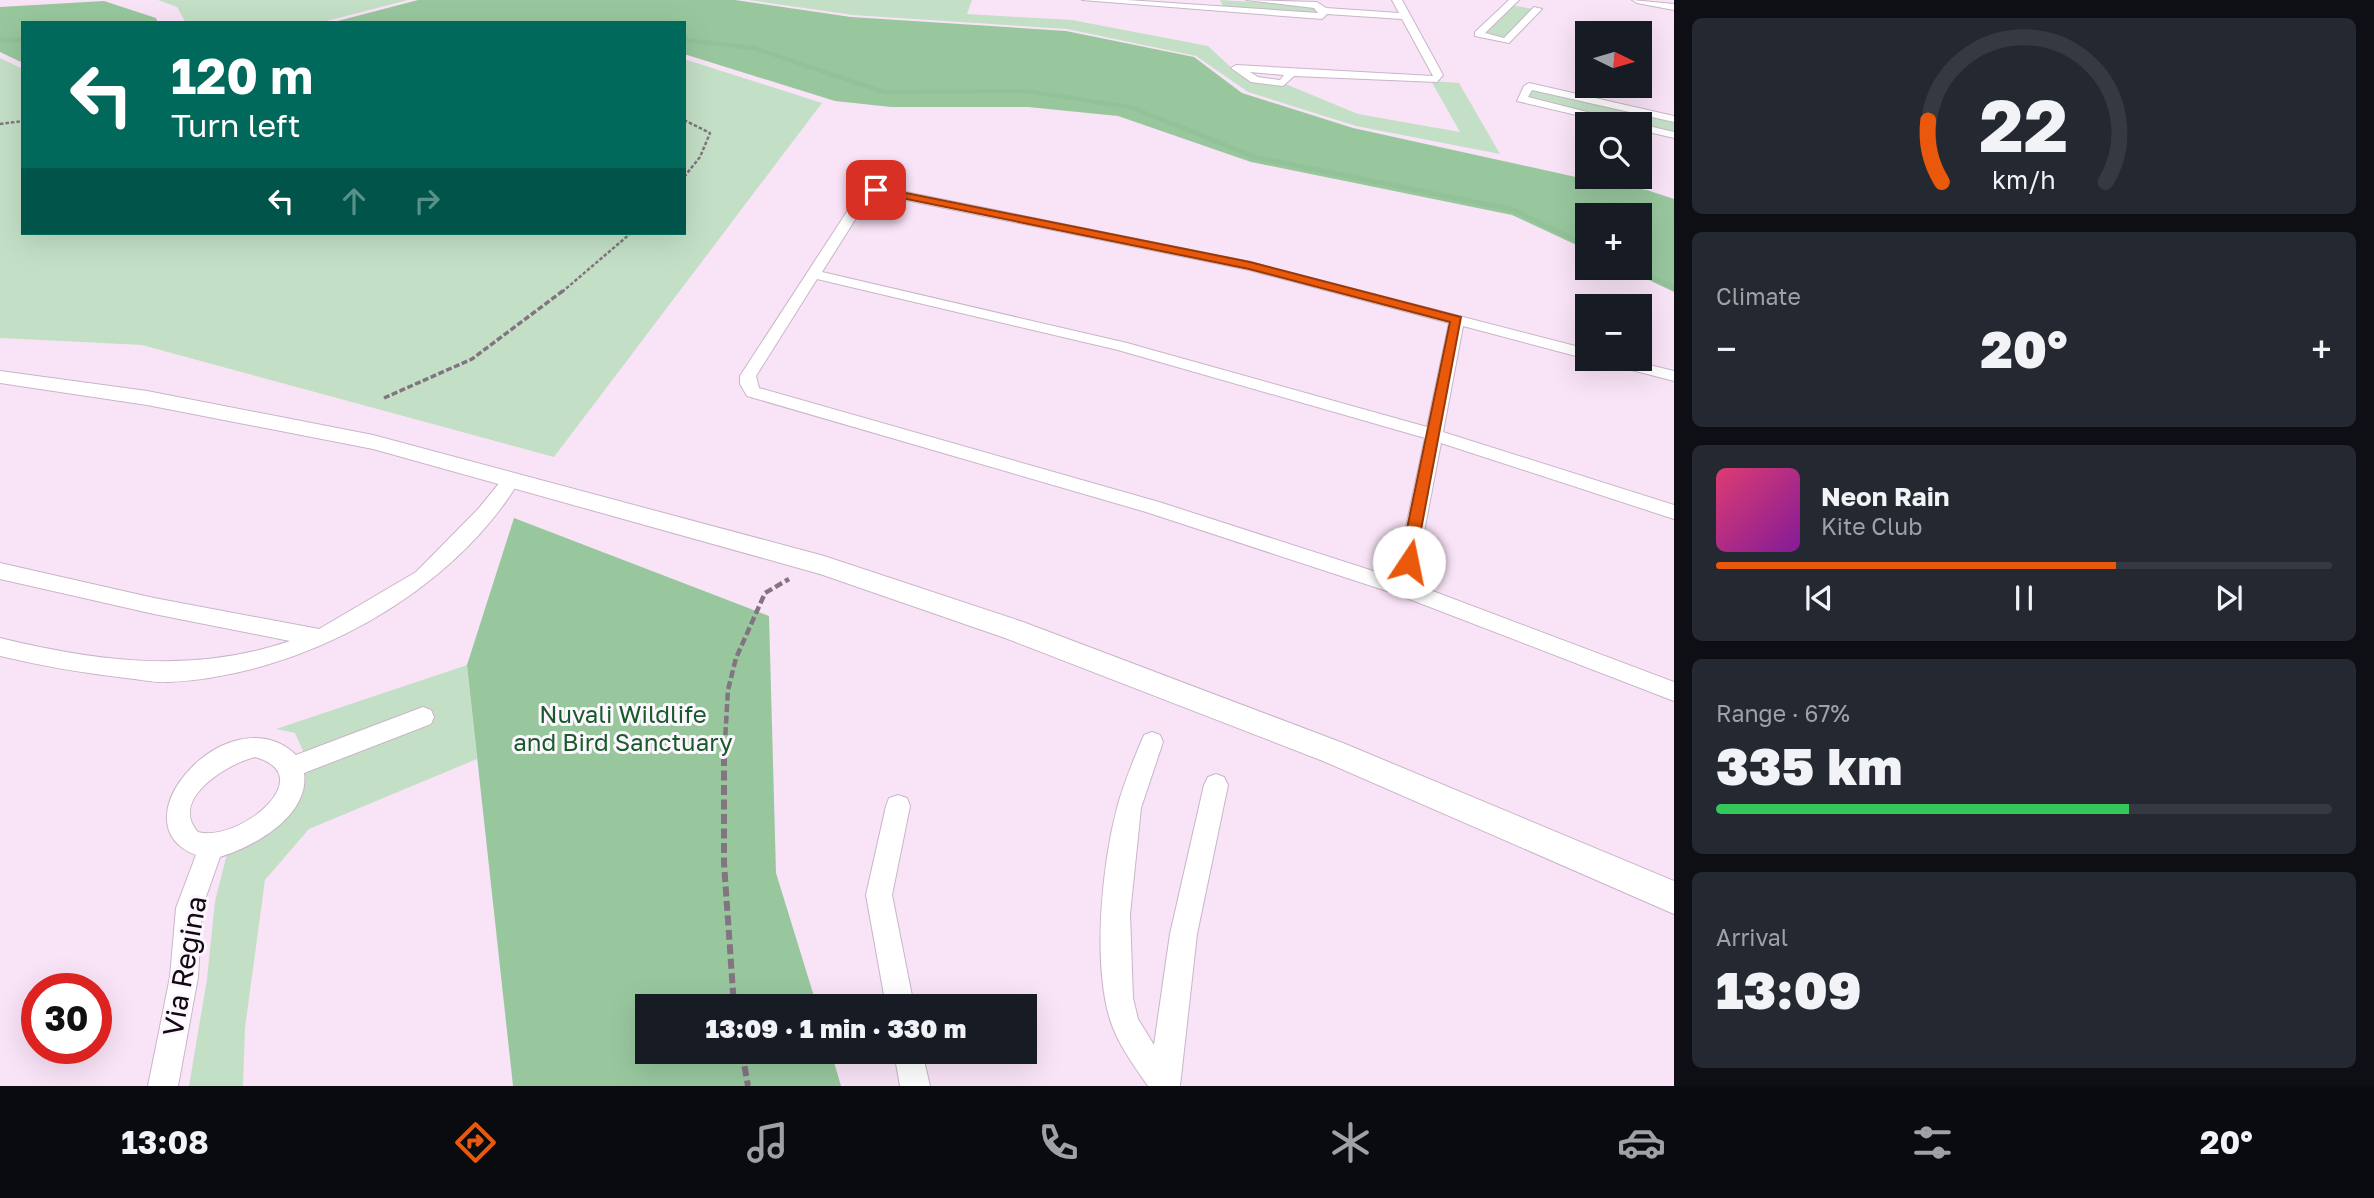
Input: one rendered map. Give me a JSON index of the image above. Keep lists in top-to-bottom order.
{
  "streets": {
    "street": ["Via Regina"]
  },
  "parks": ["Nuvali Wildlife and Bird Sanctuary"],
  "north": "right",
  "page": {
    "map_buttons": ["+", "−"],
    "turn": ["120 m", "Turn left"],
    "tile": [
      "Climate",
      ["Range · 67%", "335 km"],
      ["Arrival", "13:09"]
    ],
    "heat": ["−", "20°", "+"],
    "song": ["Neon Rain", "Kite Club"],
    "limit": "30",
    "trip": "13:09 · 1 min · 330 m",
    "tabs": ["13:08", "20°"],
    "gauge": ["22", "km/h"]
  }
}
